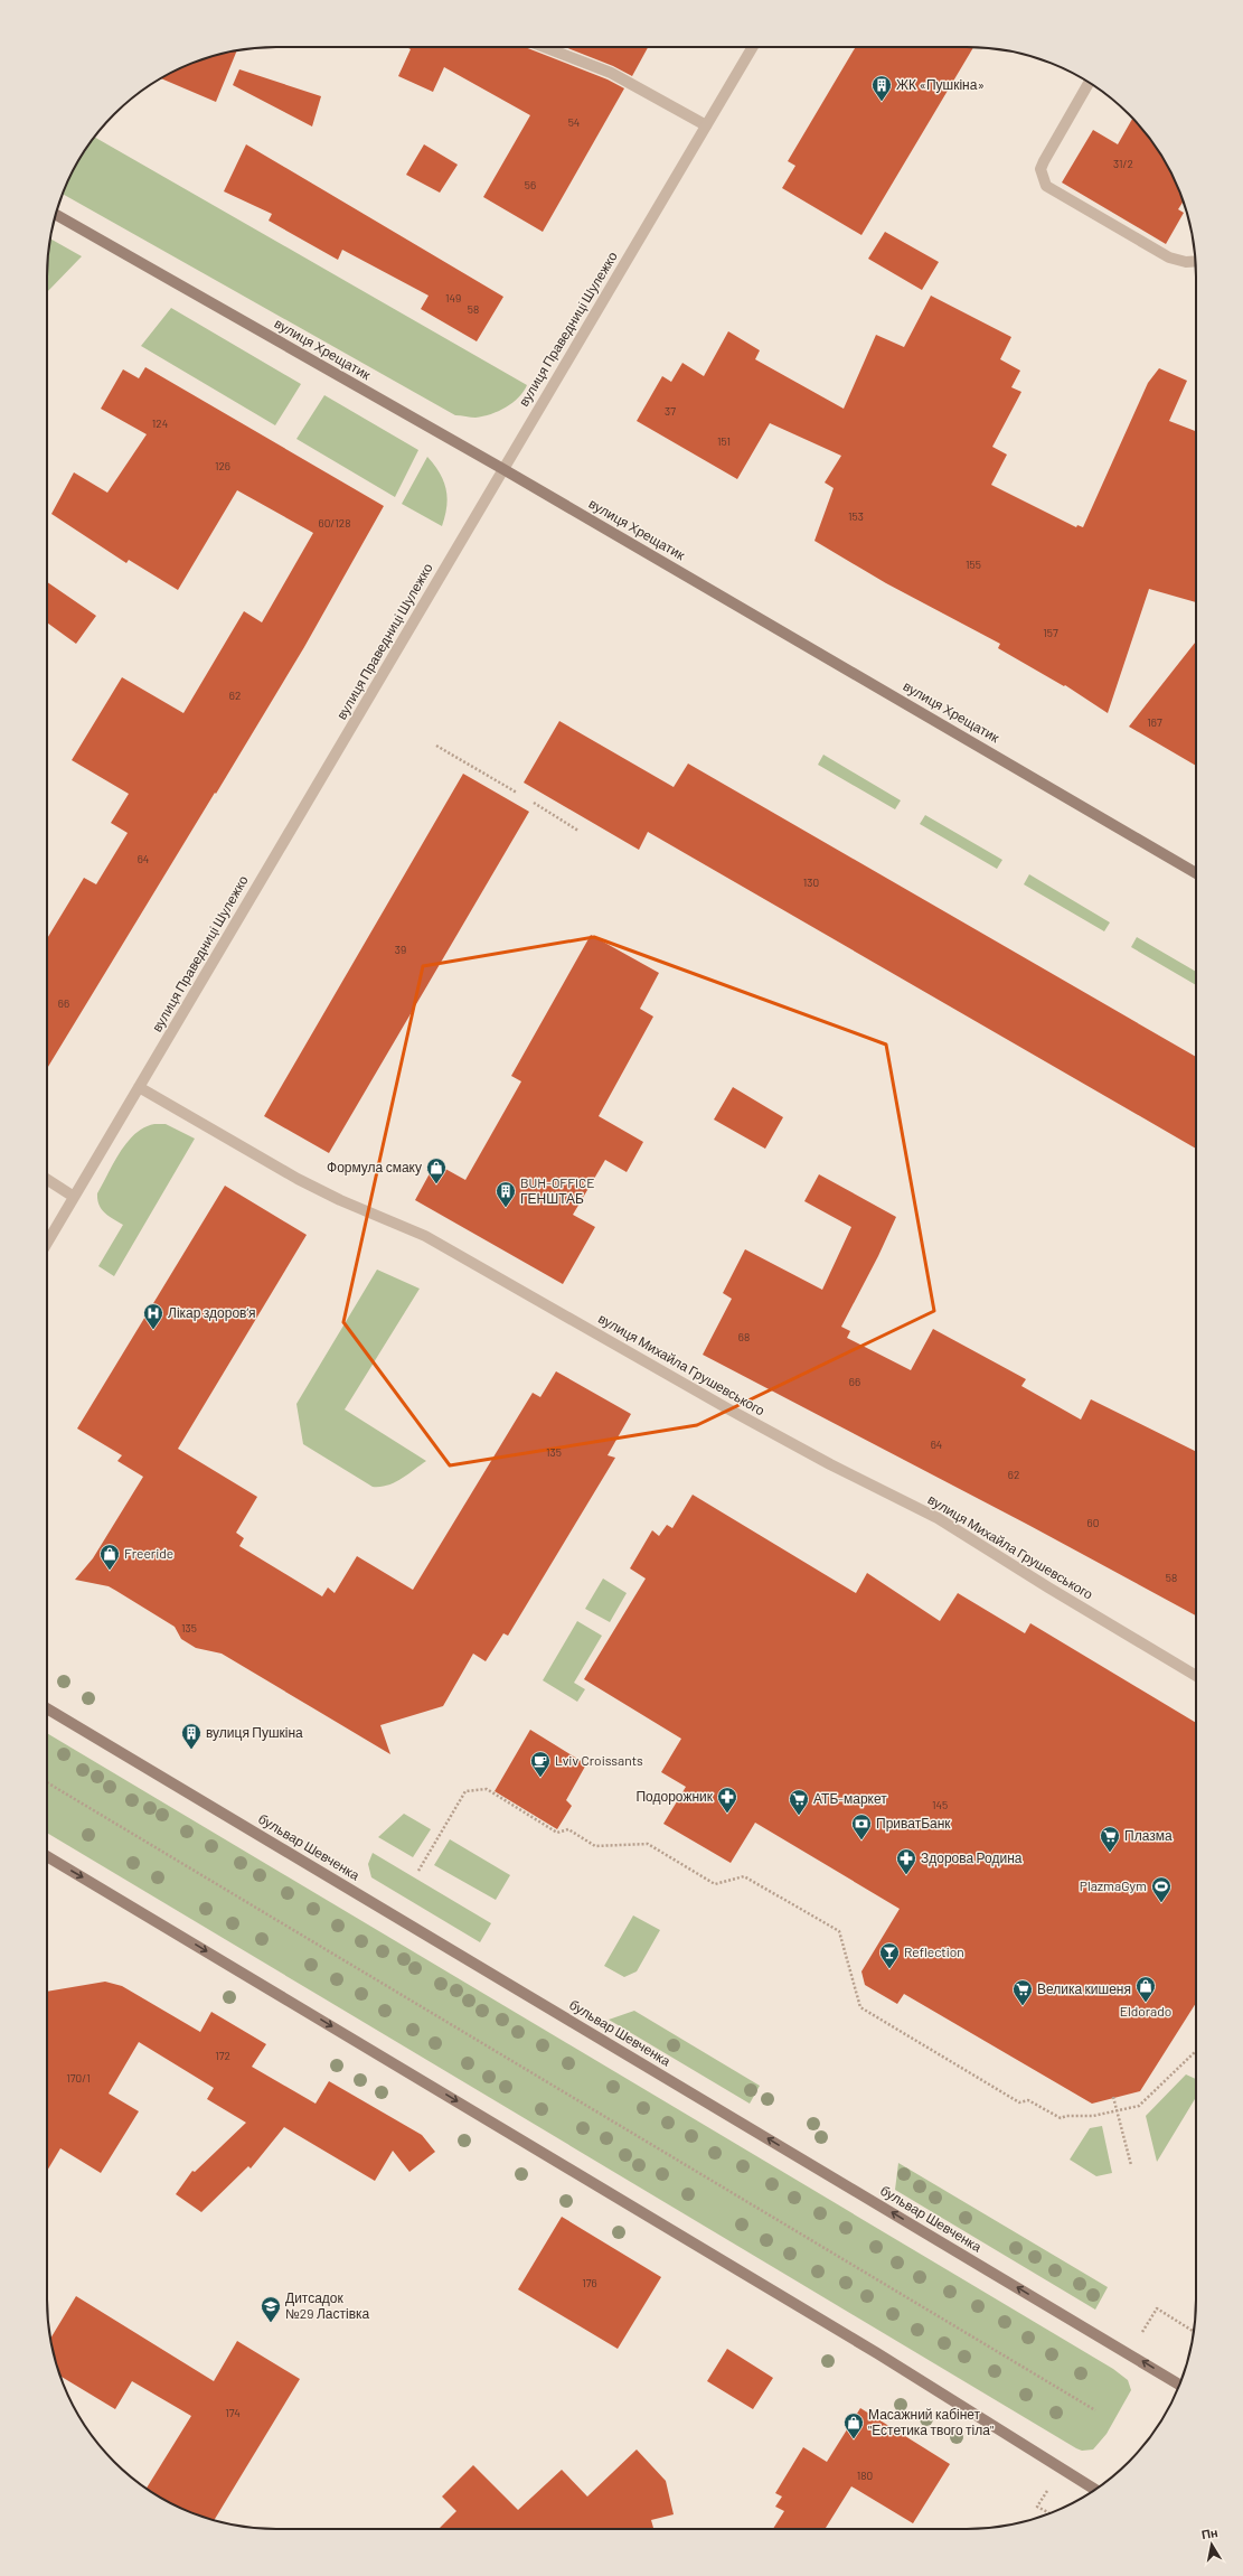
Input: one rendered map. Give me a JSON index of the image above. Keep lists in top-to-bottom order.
{
  "streets": {
    "main road": ["вулиця Хрещатик", "бульвар Шевченка"],
    "street": ["вулиця Праведниці Шулежко", "вулиця Михайла Грушевського"]
  },
  "crossings": [
    ["вулиця Праведниці Шулежко", "вулиця Хрещатик"],
    ["вулиця Праведниці Шулежко", "вулиця Михайла Грушевського"]
  ],
  "one_way": ["бульвар Шевченка"],
  "places": {
    "building": ["ЖК «Пушкіна»", "BUH-OFFICE ГЕНШТАБ", "вулиця Пушкіна"],
    "shop": [
      "Формула смаку",
      "Freeride",
      "Eldorado",
      "Масажний кабінет \"Естетика твого тіла\""
    ],
    "hospital": ["Лікар здоровʼя"],
    "cafe": ["Lviv Croissants"],
    "pharmacy": ["Подорожник", "Здорова Родина"],
    "supermarket": ["АТБ-маркет", "Плазма", "Велика кишеня"],
    "bank": ["ПриватБанк"],
    "sports": ["PlazmaGym"],
    "bar": ["Reflection"],
    "school or university": ["Дитсадок №29 Ластівка"]
  },
  "house_numbers": [
    "54",
    "31/2",
    "56",
    "149",
    "58",
    "37",
    "124",
    "151",
    "126",
    "153",
    "60/128",
    "155",
    "157",
    "62",
    "167",
    "64",
    "130",
    "39",
    "66",
    "68",
    "66",
    "64",
    "135",
    "62",
    "60",
    "58",
    "135",
    "145",
    "172",
    "170/1",
    "176",
    "174",
    "180"
  ],
  "north": "top"
}
